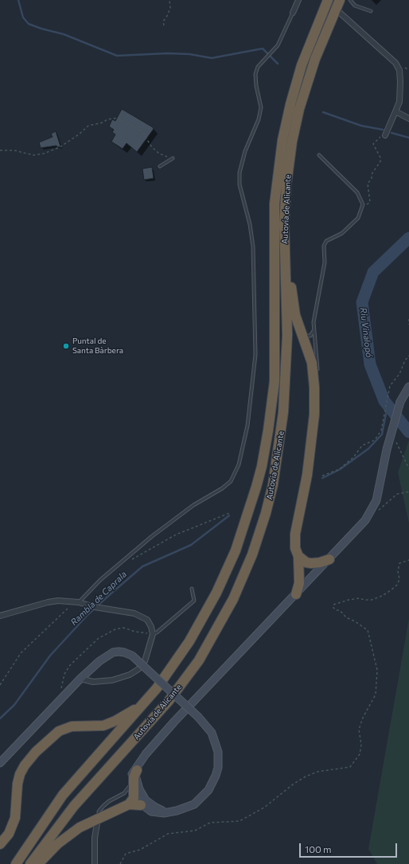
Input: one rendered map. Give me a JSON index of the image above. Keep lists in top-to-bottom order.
{
  "streets": {
    "highway": ["Autovía de Alicante"]
  },
  "water": ["Riu Vinalopó", "Rambla de Caprala"],
  "places": ["Puntal de Santa Bàrbera"],
  "scale_bar": "100 m"
}
